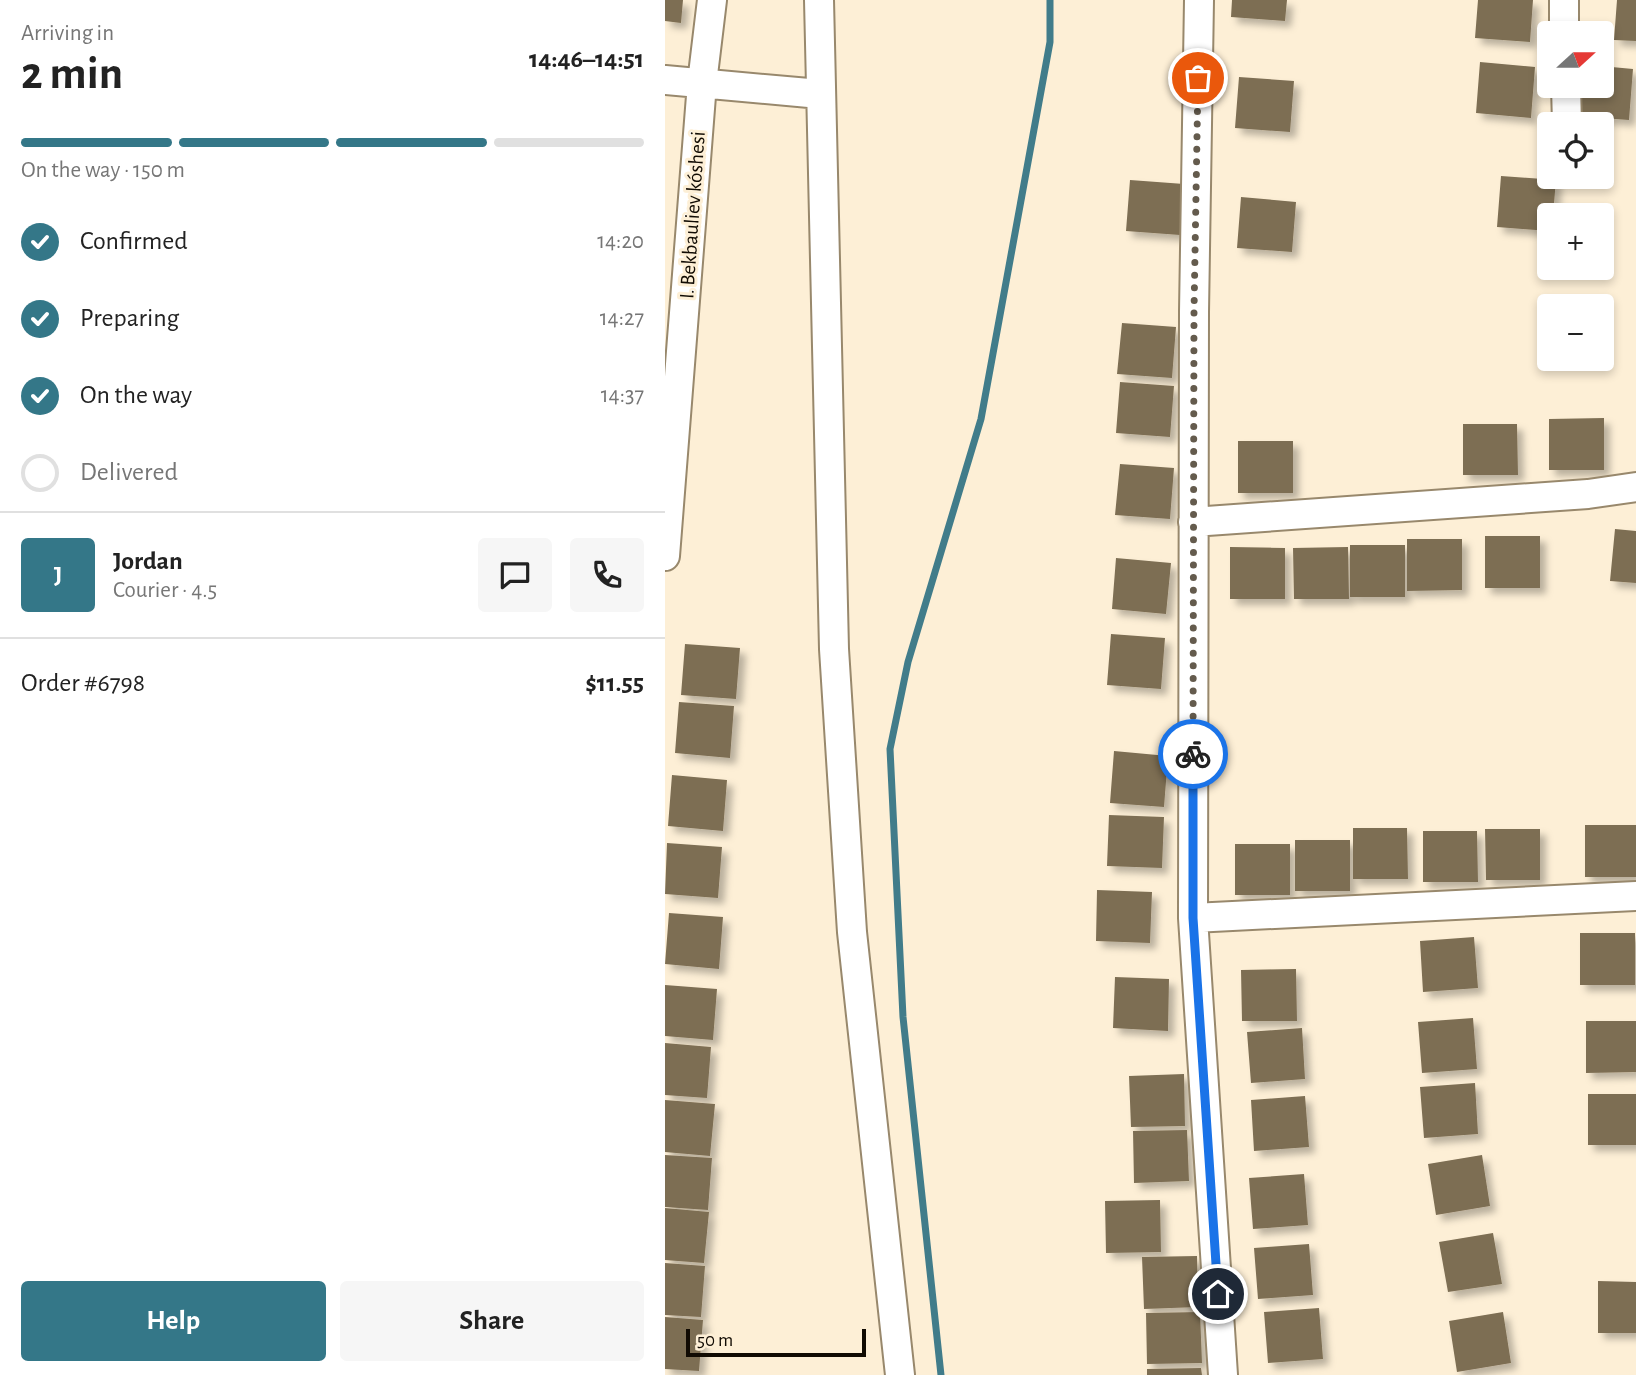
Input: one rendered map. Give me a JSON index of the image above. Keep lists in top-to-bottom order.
{
  "streets": {
    "street": ["I. Bekbauliev kóshesi"]
  },
  "scale_bar": "50 m",
  "north": "right",
  "page": {
    "heading": ["2 min", "Arriving in", "14:46–14:51"],
    "panel": [
      "Jordan",
      "Courier · 4.5",
      "Order #6798",
      "$11.55"
    ],
    "map_buttons": ["+", "−"],
    "bar": "On the way · 150 m",
    "list": [
      ["Confirmed", "14:20"],
      ["Preparing", "14:27"],
      ["On the way", "14:37"],
      "Delivered"
    ],
    "round": "J",
    "buttons": ["Help", "Share"],
    "scale": "50 m"
  }
}
